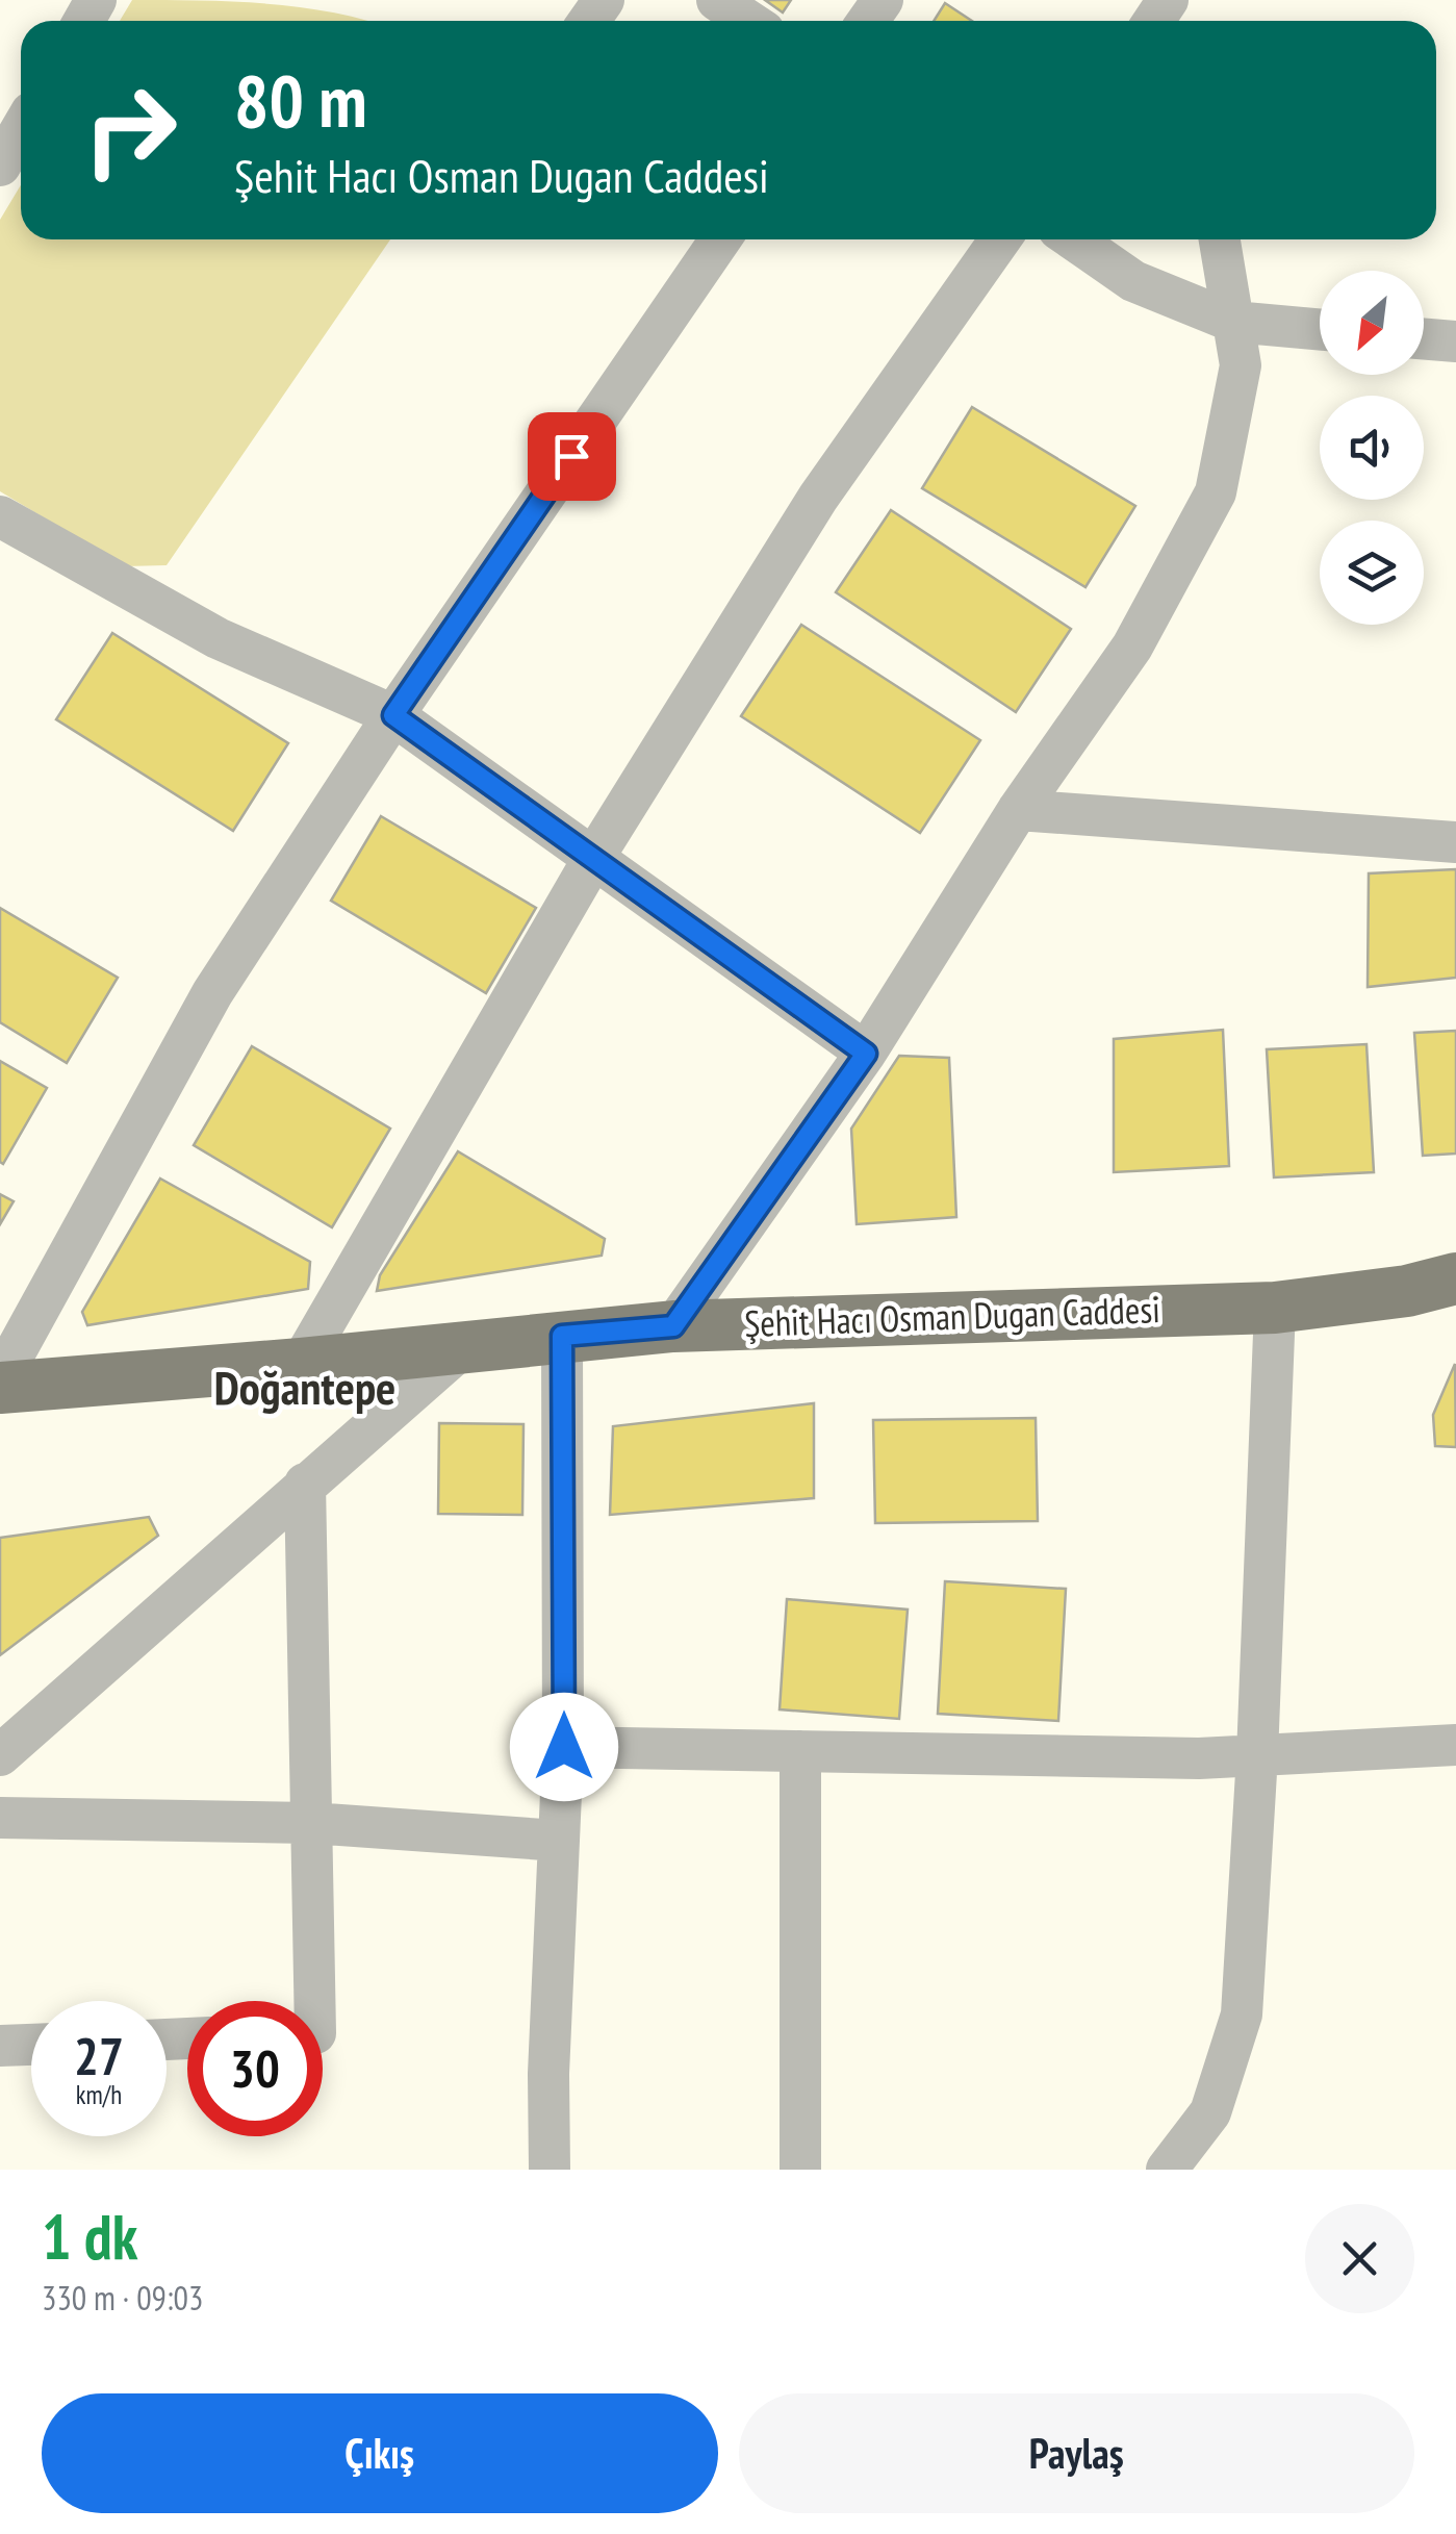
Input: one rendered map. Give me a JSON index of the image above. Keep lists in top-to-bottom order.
{
  "streets": {
    "main road": ["Şehit Hacı Osman Dugan Caddesi"]
  },
  "districts": ["Doğantepe"],
  "north": "bottom left",
  "page": {
    "turn": ["80 m", "Şehit Hacı Osman Dugan Caddesi"],
    "speed": "27 km/h",
    "limit": "30",
    "heading": ["1 dk", "330 m · 09:03"],
    "buttons": ["Çıkış", "Paylaş"]
  }
}
